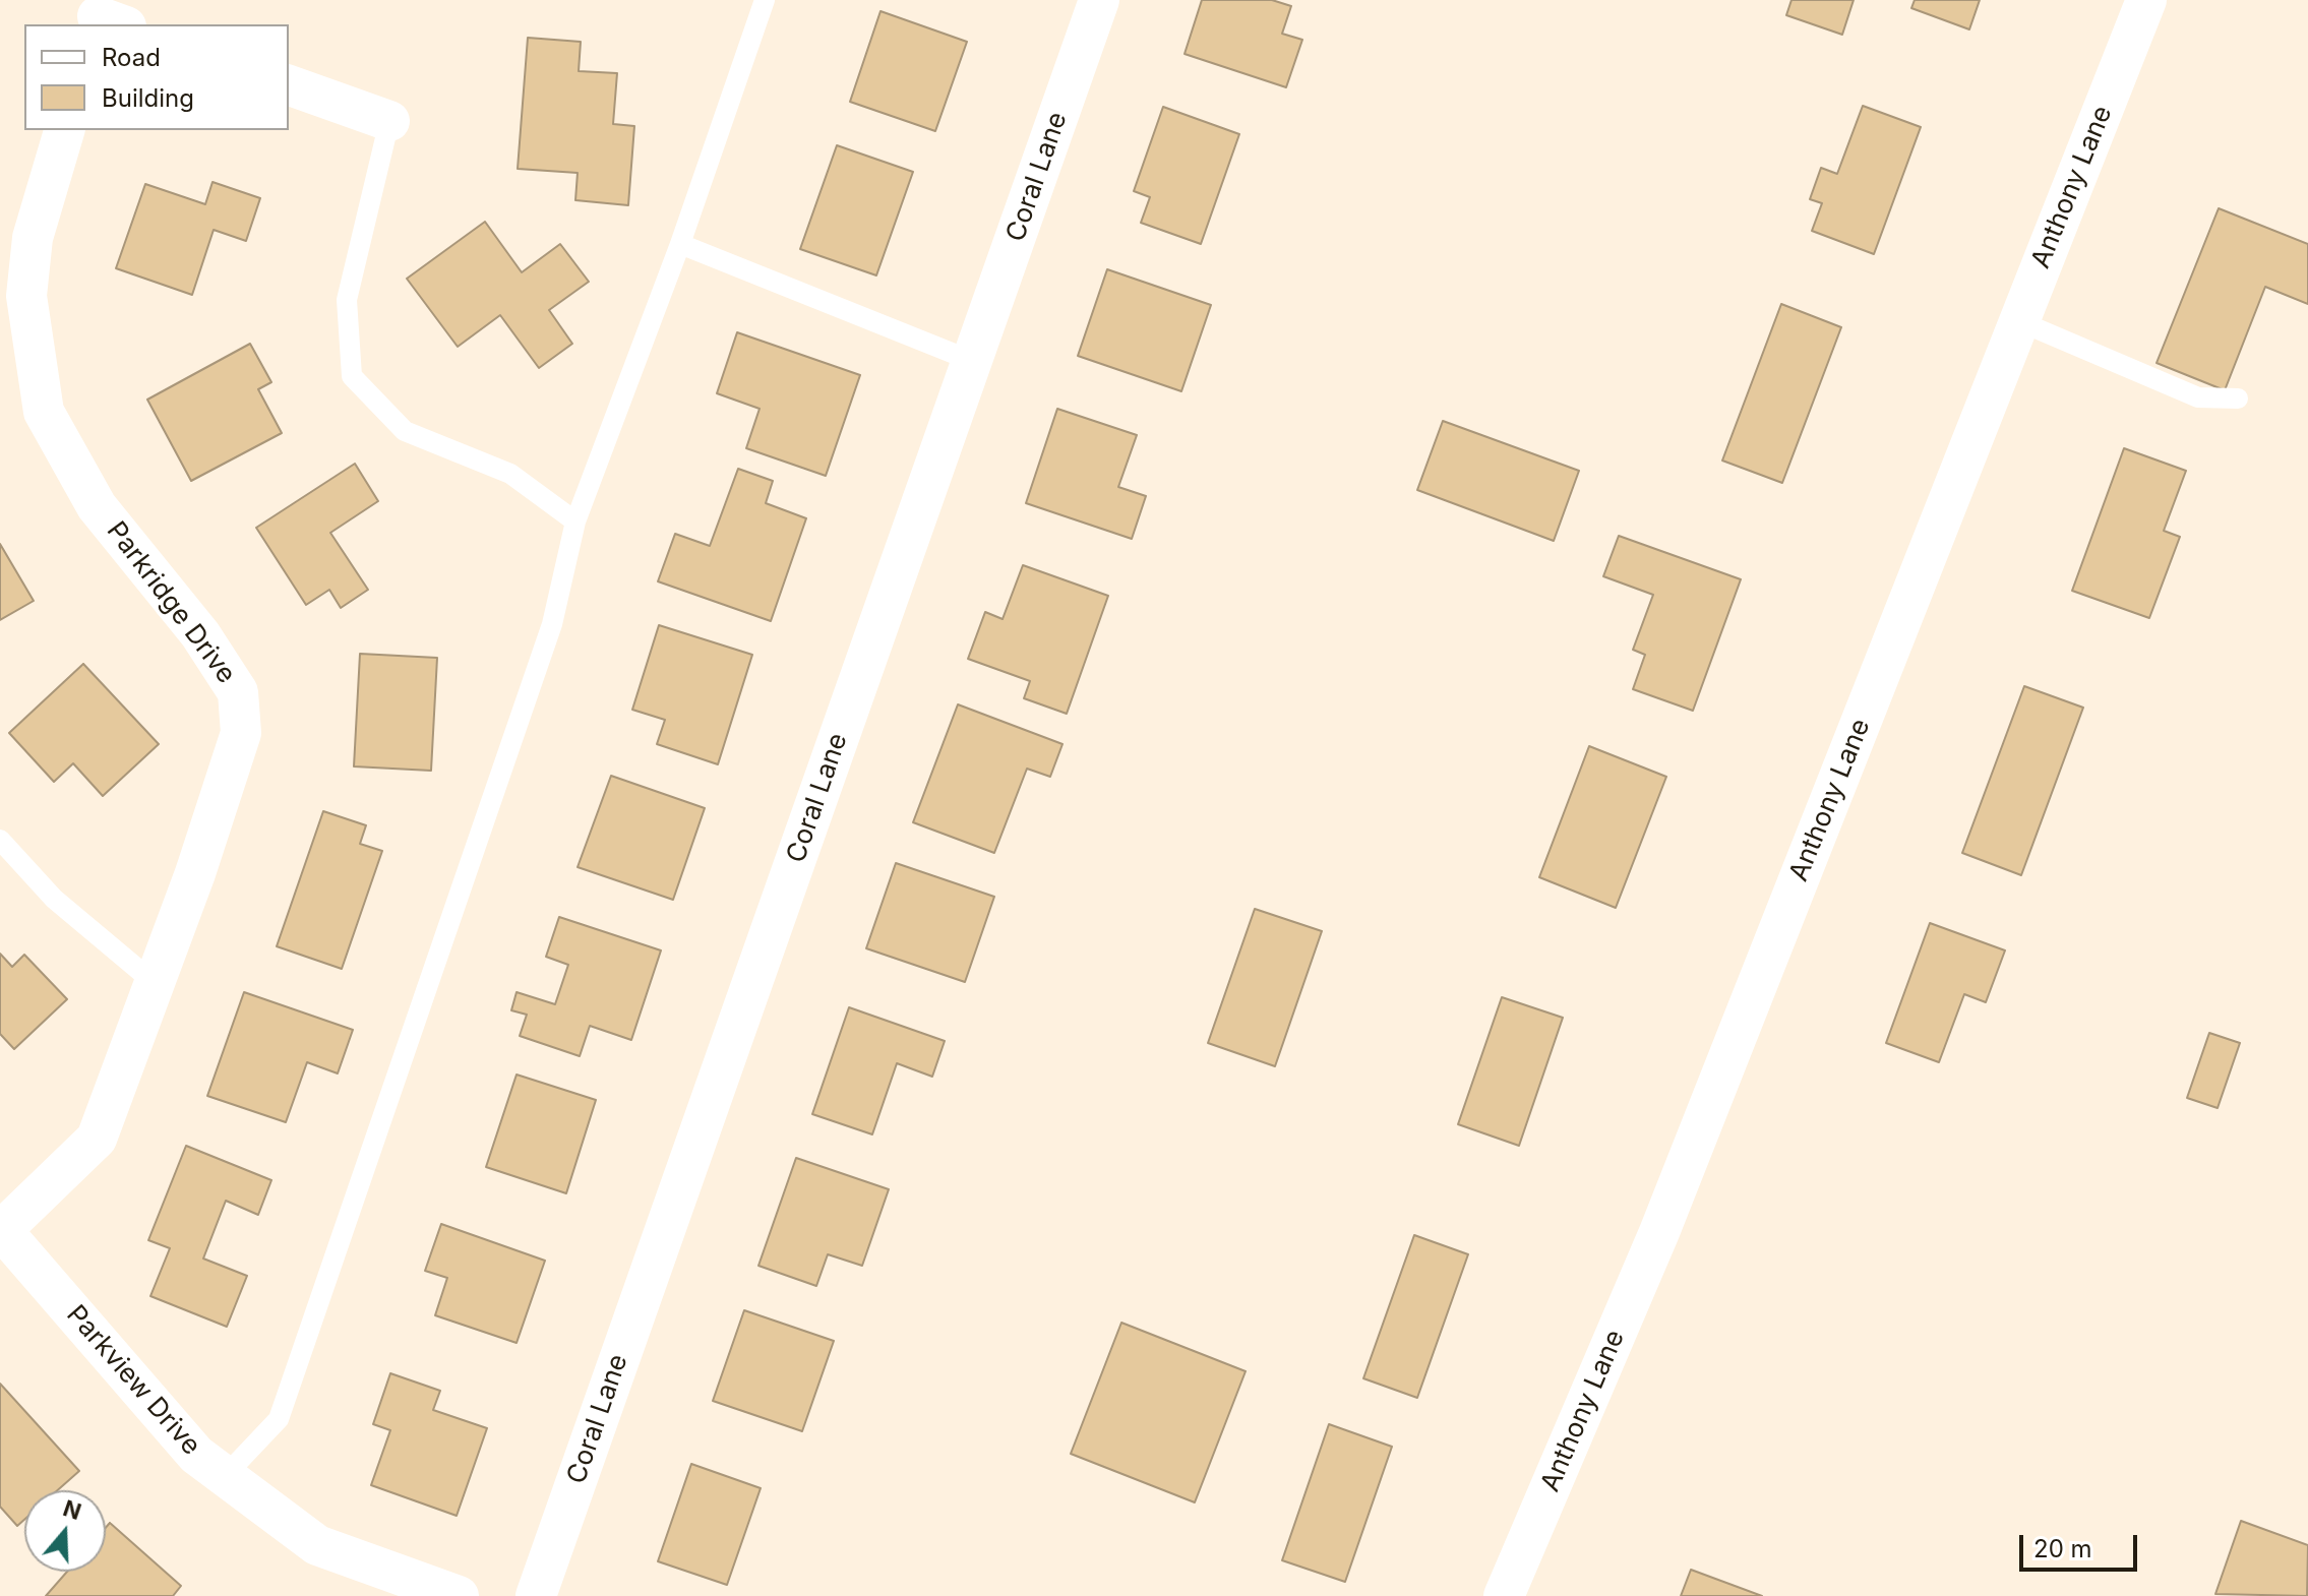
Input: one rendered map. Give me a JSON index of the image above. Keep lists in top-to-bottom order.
{
  "streets": {
    "street": [
      "Coral Lane",
      "Anthony Lane",
      "Parkridge Drive",
      "Parkview Drive"
    ]
  },
  "crossings": [
    ["Parkridge Drive", "Parkview Drive"]
  ],
  "legend": ["Road", "Building"],
  "scale_bar": "20 m",
  "north": "top"
}
